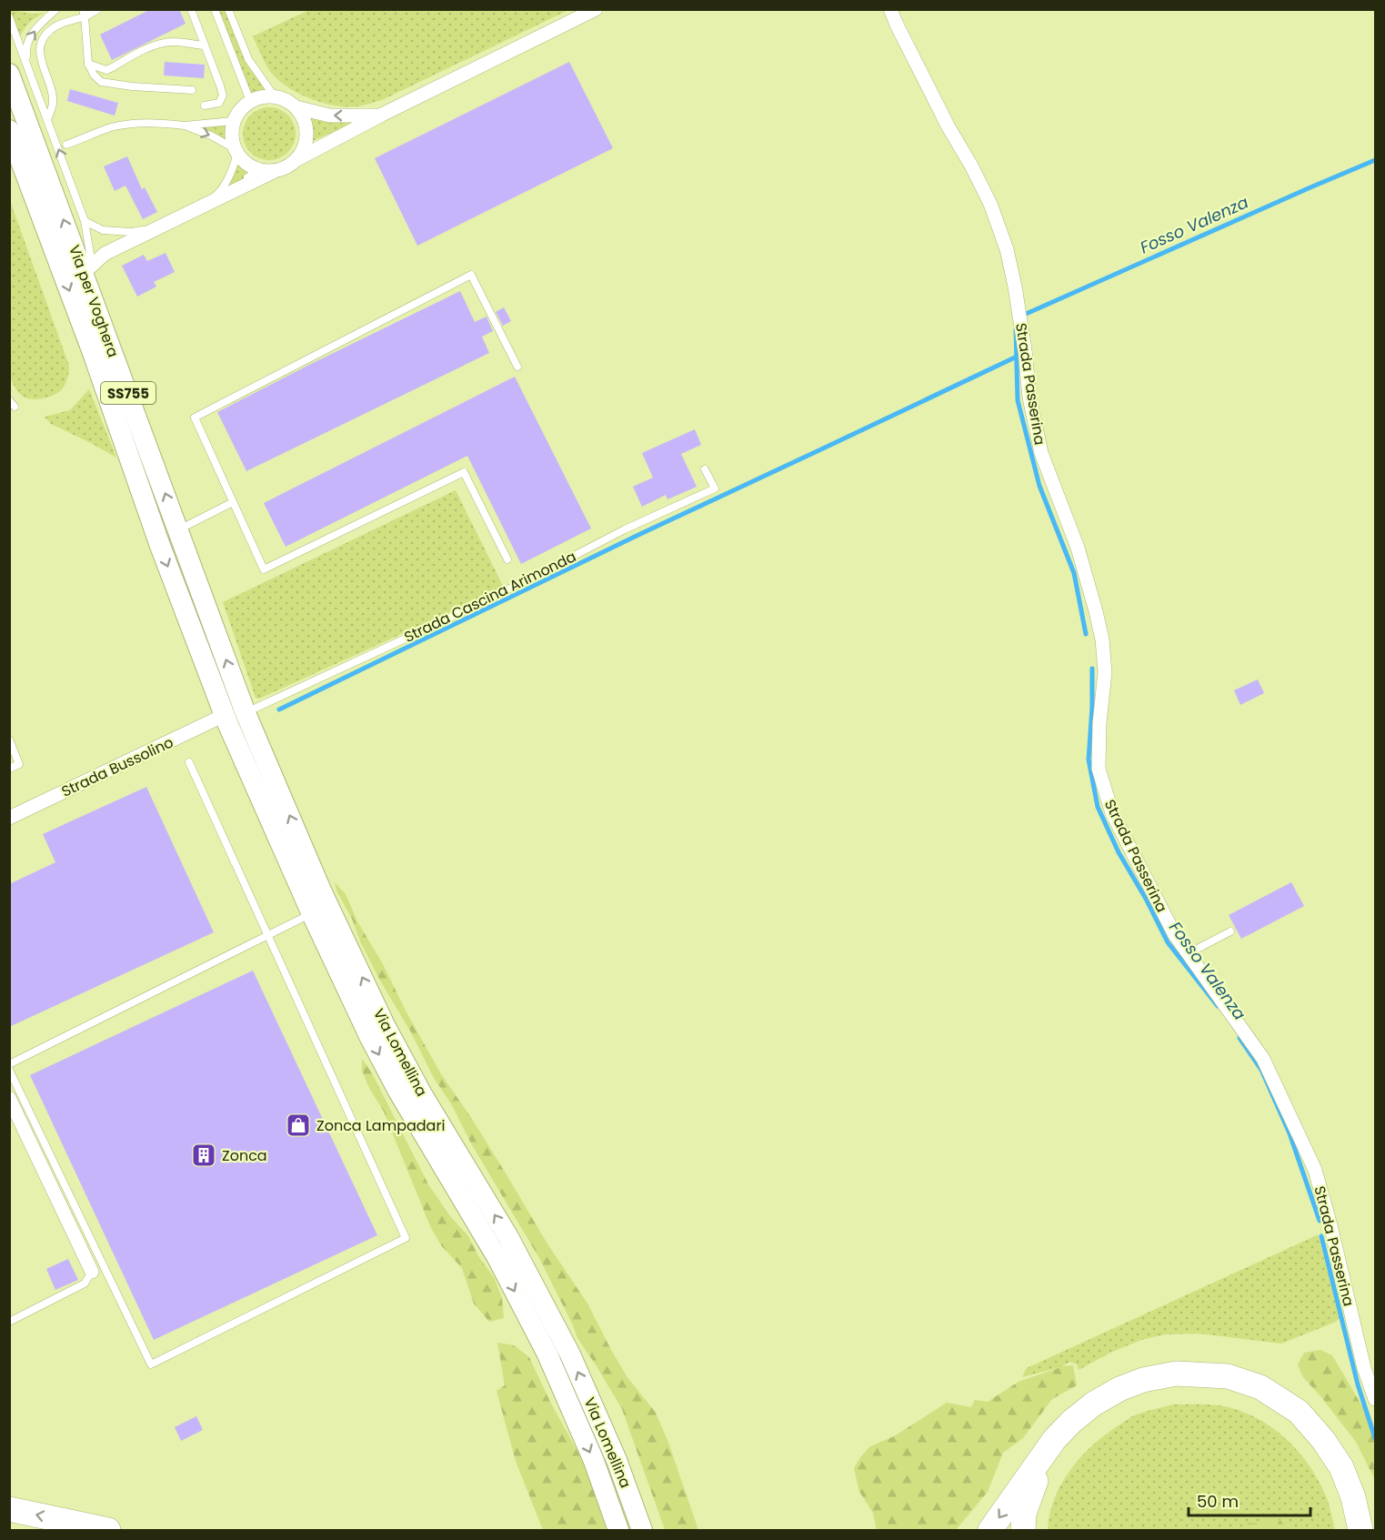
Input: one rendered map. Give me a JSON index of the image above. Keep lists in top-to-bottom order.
{
  "streets": {
    "main road": ["Via per Voghera", "SS755", "Via Lomellina"],
    "street": ["Strada Passerina", "Strada Bussolino"],
    "lane": ["Strada Cascina Arimonda"]
  },
  "crossings": [
    ["Via per Voghera", "Strada Cascina Arimonda"],
    ["Via per Voghera", "Strada Bussolino"],
    ["Via per Voghera", "Via Lomellina"],
    ["Strada Cascina Arimonda", "Via Lomellina"],
    ["Strada Bussolino", "Via Lomellina"]
  ],
  "water": ["Fosso Valenza"],
  "places": {
    "shop": ["Zonca Lampadari"],
    "building": ["Zonca"]
  },
  "scale_bar": "50 m"
}
